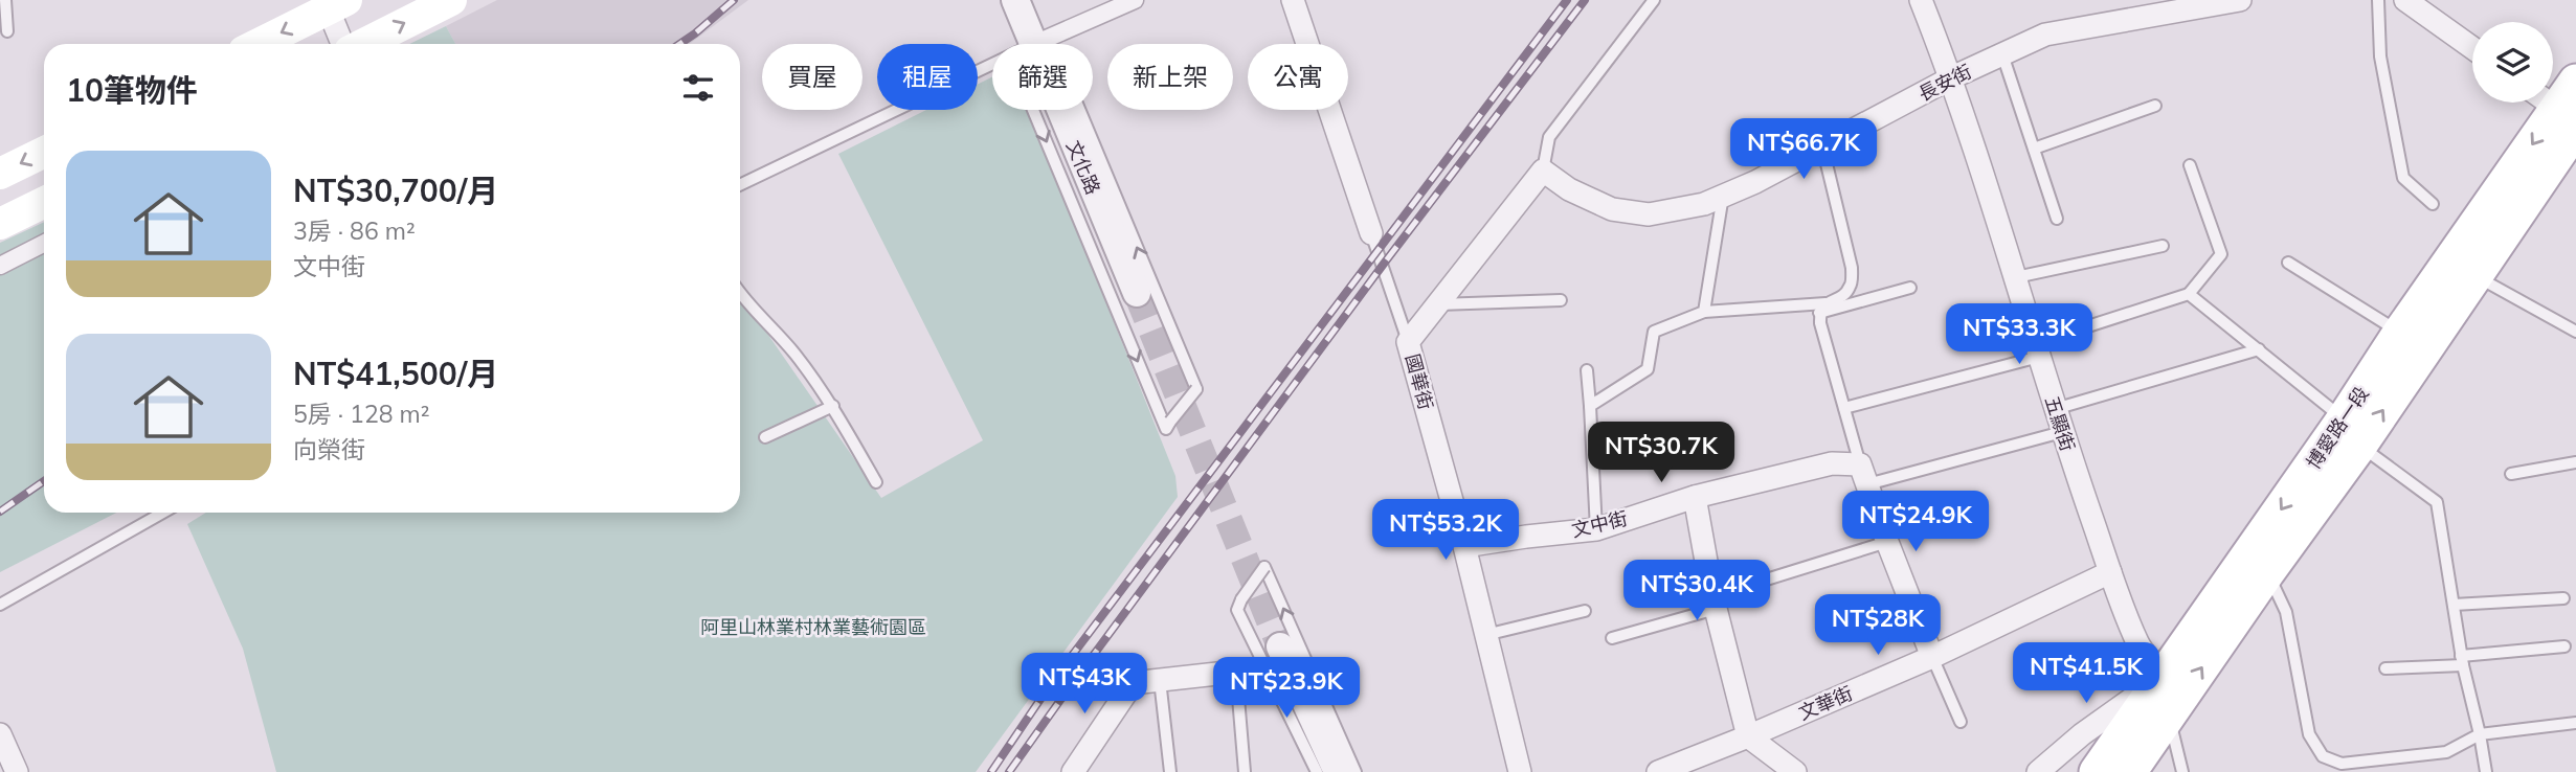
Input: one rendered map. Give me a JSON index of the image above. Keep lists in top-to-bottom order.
{
  "streets": {
    "main road": ["博愛路一段"],
    "street": [
      "長安街",
      "文化路",
      "國華街",
      "五顯街",
      "文中街",
      "文華街"
    ]
  },
  "crossings": [
    ["長安街", "五顯街"],
    ["國華街", "文中街"],
    ["五顯街", "博愛路一段"],
    ["五顯街", "文華街"]
  ],
  "parks": ["阿里山林業村林業藝術園區"],
  "page": {
    "chip": [
      "買屋",
      "租屋",
      "篩選",
      "新上架",
      "公寓"
    ],
    "heading": "10筆物件",
    "price": [
      "NT$66.7K",
      "NT$33.3K",
      "NT$30.7K",
      "NT$24.9K",
      "NT$53.2K",
      "NT$30.4K",
      "NT$28K",
      "NT$41.5K",
      "NT$43K",
      "NT$23.9K"
    ],
    "list": [
      {
        "name": "NT$30,700/月",
        "note": "3房 · 86 m² · 文中街"
      },
      {
        "name": "NT$41,500/月",
        "note": "5房 · 128 m² · 向榮街"
      }
    ]
  }
}
